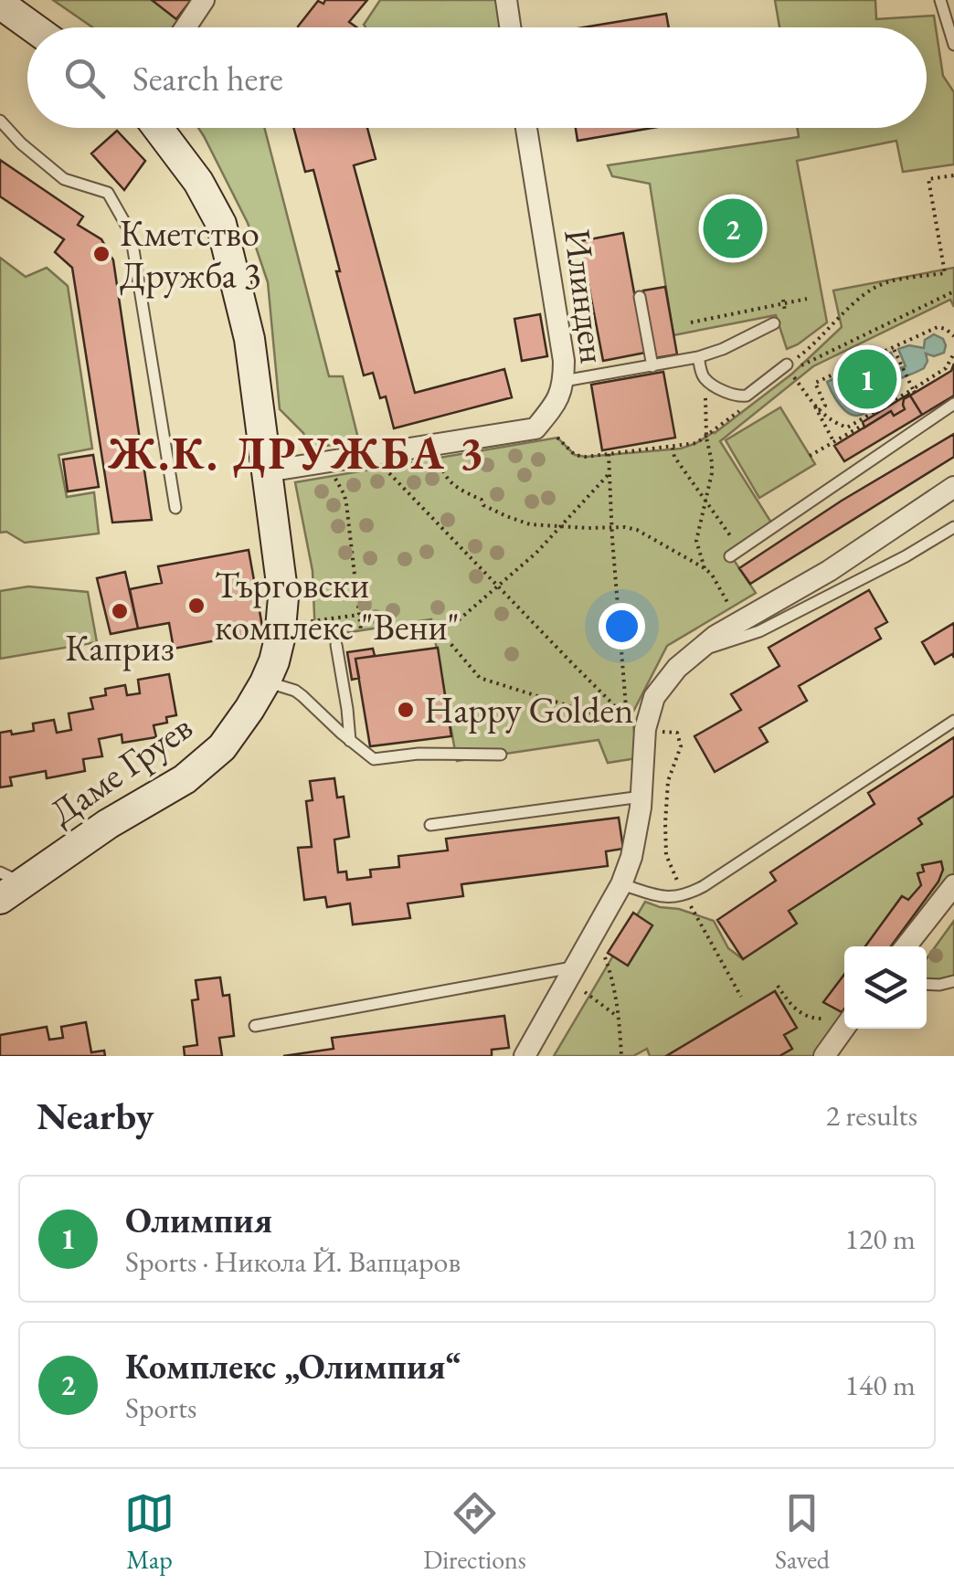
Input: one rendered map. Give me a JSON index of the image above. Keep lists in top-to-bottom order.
{
  "streets": {
    "main road": ["Даме Груев"],
    "street": ["Илинден"]
  },
  "crossings": [
    ["Илинден", "Даме Груев"]
  ],
  "districts": ["Ж.К. ДРУЖБА 3"],
  "places": [
    "Кметство Дружба 3",
    "Търговски комплекс \"Вени\"",
    "Каприз",
    "Happy Golden"
  ],
  "page": {
    "search": "Search here",
    "pins": ["2", "1"],
    "heading": ["Nearby", "2 results"],
    "list": [
      {
        "mark": "1",
        "name": "Олимпия",
        "note": "Sports · Никола Й. Вапцаров",
        "value": "120 m"
      },
      {
        "mark": "2",
        "name": "Комплекс „Олимпия“",
        "note": "Sports",
        "value": "140 m"
      }
    ],
    "nav": ["Map", "Directions", "Saved"]
  }
}
